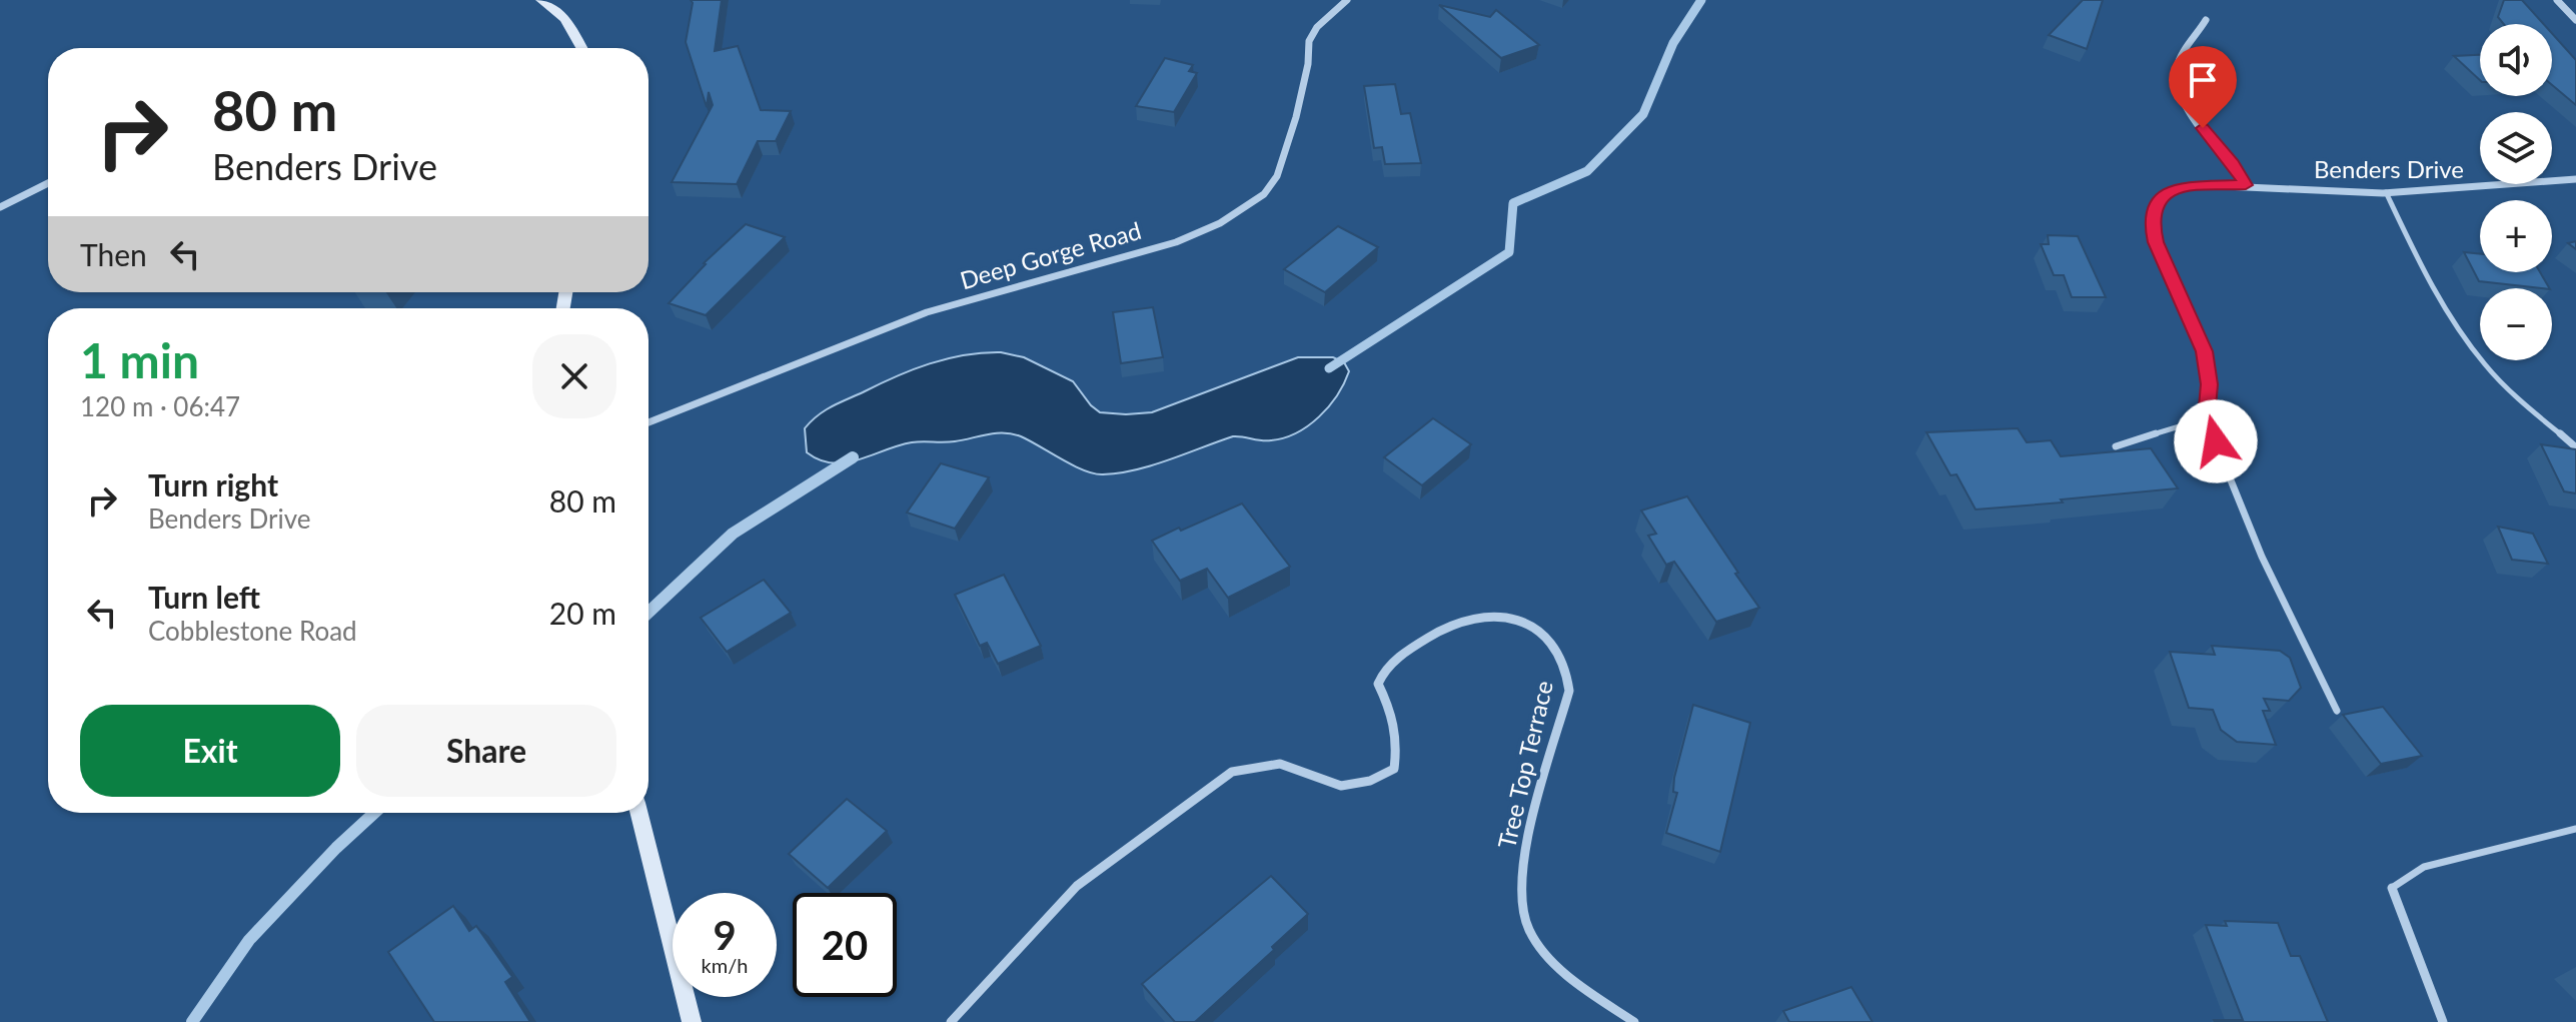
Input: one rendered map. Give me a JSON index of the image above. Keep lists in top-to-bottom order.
{
  "streets": {
    "street": ["Benders Drive", "Deep Gorge Road", "Tree Top Terrace"]
  },
  "page": {
    "map_buttons": ["+", "−"],
    "turn": ["80 m", "Benders Drive"],
    "then": "Then",
    "heading": ["1 min", "120 m · 06:47"],
    "list": [
      {
        "name": "Turn right",
        "note": "Benders Drive",
        "value": "80 m"
      },
      {
        "name": "Turn left",
        "note": "Cobblestone Road",
        "value": "20 m"
      }
    ],
    "buttons": ["Exit", "Share"],
    "speed": "9 km/h",
    "limit": "20"
  }
}
